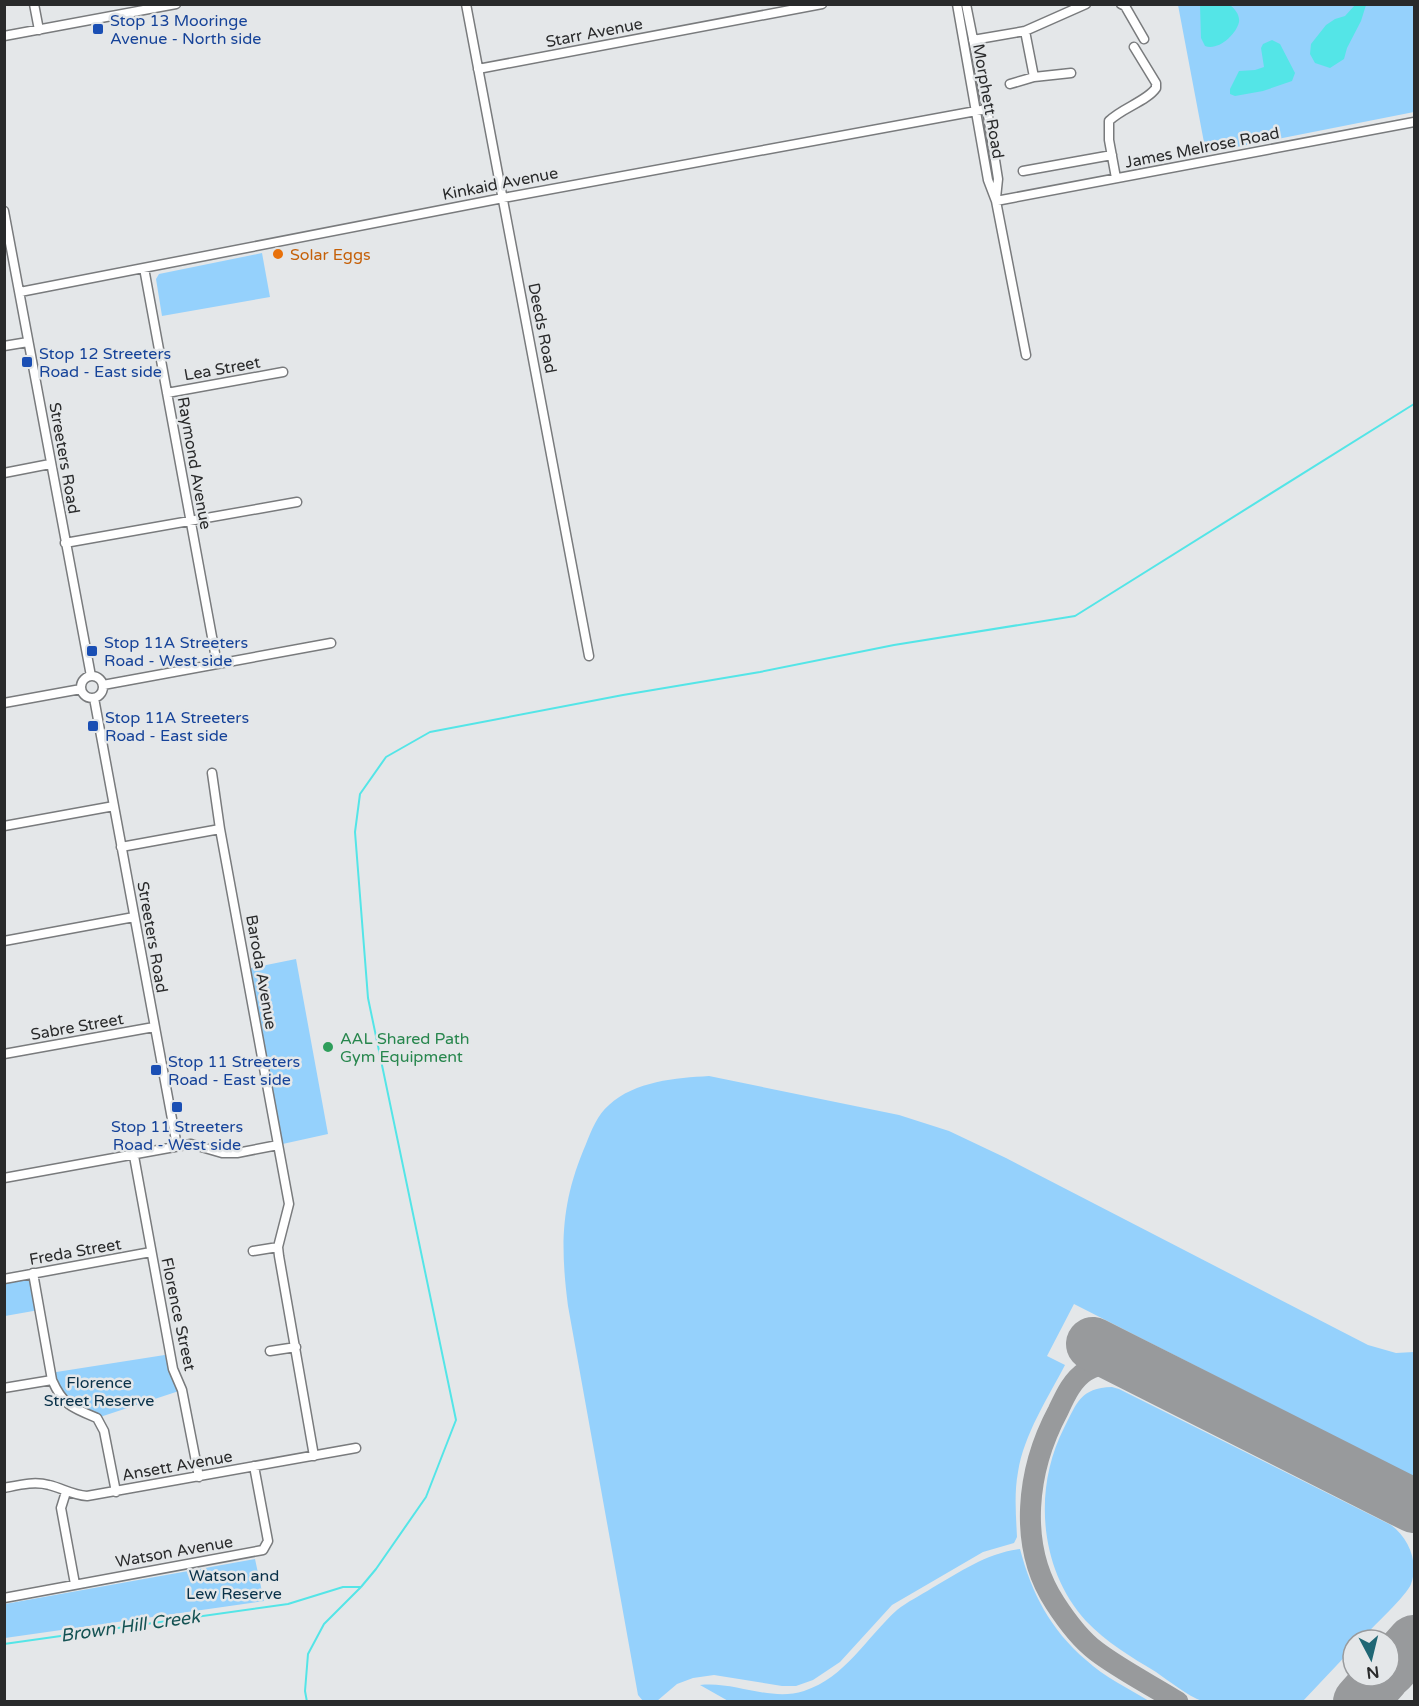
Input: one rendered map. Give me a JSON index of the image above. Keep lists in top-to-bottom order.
{
  "streets": {
    "street": [
      "Starr Avenue",
      "Morphett Road",
      "James Melrose Road",
      "Kinkaid Avenue",
      "Deeds Road",
      "Lea Street",
      "Streeters Road",
      "Raymond Avenue",
      "Baroda Avenue",
      "Sabre Street",
      "Freda Street",
      "Florence Street",
      "Ansett Avenue",
      "Watson Avenue"
    ]
  },
  "crossings": [
    ["Starr Avenue", "Deeds Road"],
    ["Morphett Road", "James Melrose Road"],
    ["Morphett Road", "Kinkaid Avenue"],
    ["Kinkaid Avenue", "Deeds Road"],
    ["Kinkaid Avenue", "Streeters Road"],
    ["Kinkaid Avenue", "Raymond Avenue"],
    ["Lea Street", "Raymond Avenue"],
    ["Streeters Road", "Sabre Street"],
    ["Baroda Avenue", "Ansett Avenue"],
    ["Freda Street", "Florence Street"],
    ["Florence Street", "Ansett Avenue"],
    ["Ansett Avenue", "Watson Avenue"]
  ],
  "water": ["Brown Hill Creek"],
  "parks": ["Florence Street Reserve", "Watson and Lew Reserve"],
  "places": {
    "transit": [
      "Stop 13 Mooringe Avenue - North side",
      "Stop 12 Streeters Road - East side",
      "Stop 11A Streeters Road - West side",
      "Stop 11A Streeters Road - East side",
      "Stop 11 Streeters Road - East side",
      "Stop 11 Streeters Road - West side"
    ],
    "other": ["Solar Eggs", "AAL Shared Path Gym Equipment"]
  },
  "north": "bottom"
}
